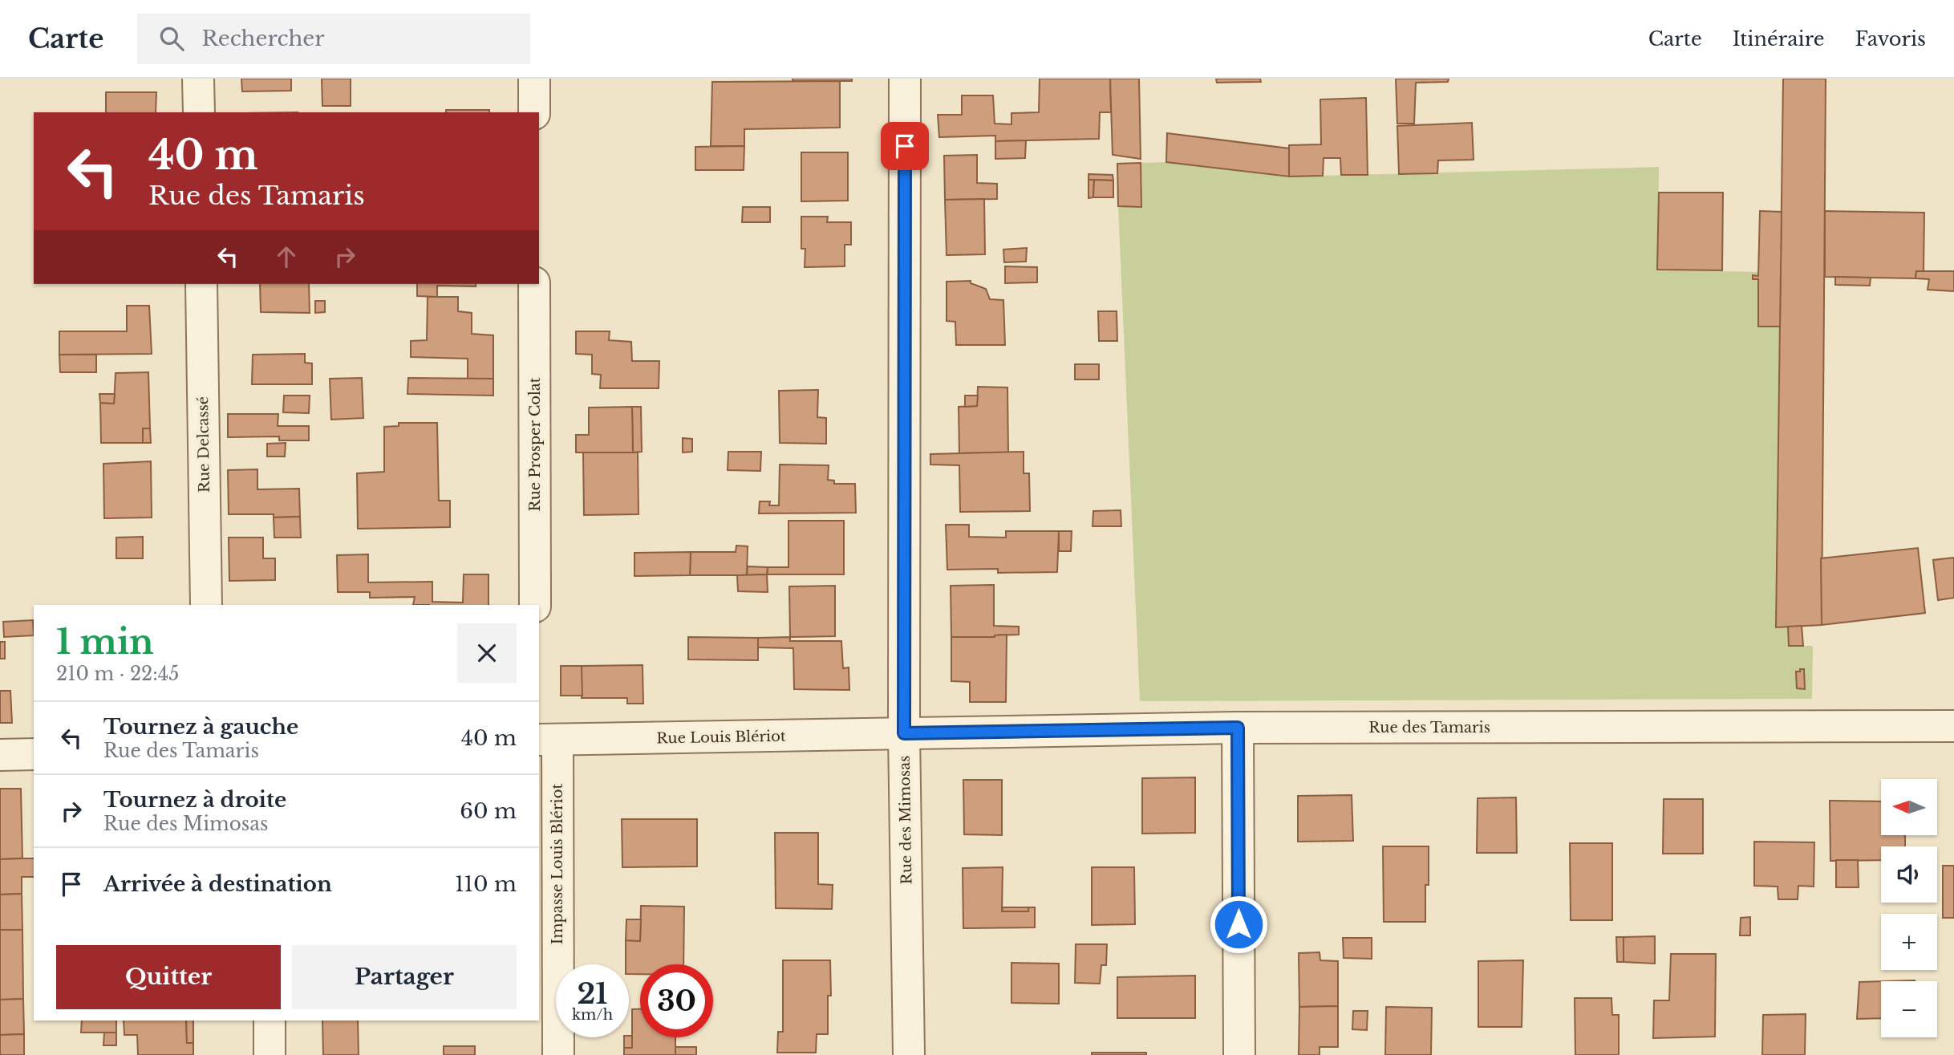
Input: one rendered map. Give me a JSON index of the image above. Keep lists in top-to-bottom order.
{
  "streets": {
    "street": [
      "Rue Delcassé",
      "Rue Prosper Colat",
      "Rue des Tamaris",
      "Rue Louis Blériot",
      "Rue des Mimosas",
      "Impasse Louis Blériot"
    ]
  },
  "crossings": [
    ["Rue des Tamaris", "Rue Louis Blériot"],
    ["Rue des Tamaris", "Rue des Mimosas"],
    ["Rue Louis Blériot", "Rue des Mimosas"],
    ["Rue Louis Blériot", "Impasse Louis Blériot"]
  ],
  "north": "left",
  "page": {
    "header": "Carte",
    "search": "Rechercher",
    "nav": ["Carte", "Itinéraire", "Favoris"],
    "turn": ["40 m", "Rue des Tamaris"],
    "heading": ["1 min", "210 m · 22:45"],
    "list": [
      {
        "name": "Tournez à gauche",
        "note": "Rue des Tamaris",
        "value": "40 m"
      },
      {
        "name": "Tournez à droite",
        "note": "Rue des Mimosas",
        "value": "60 m"
      },
      {
        "name": "Arrivée à destination",
        "value": "110 m"
      }
    ],
    "map_buttons": ["+", "−"],
    "buttons": ["Quitter", "Partager"],
    "speed": "21 km/h",
    "limit": "30"
  }
}
